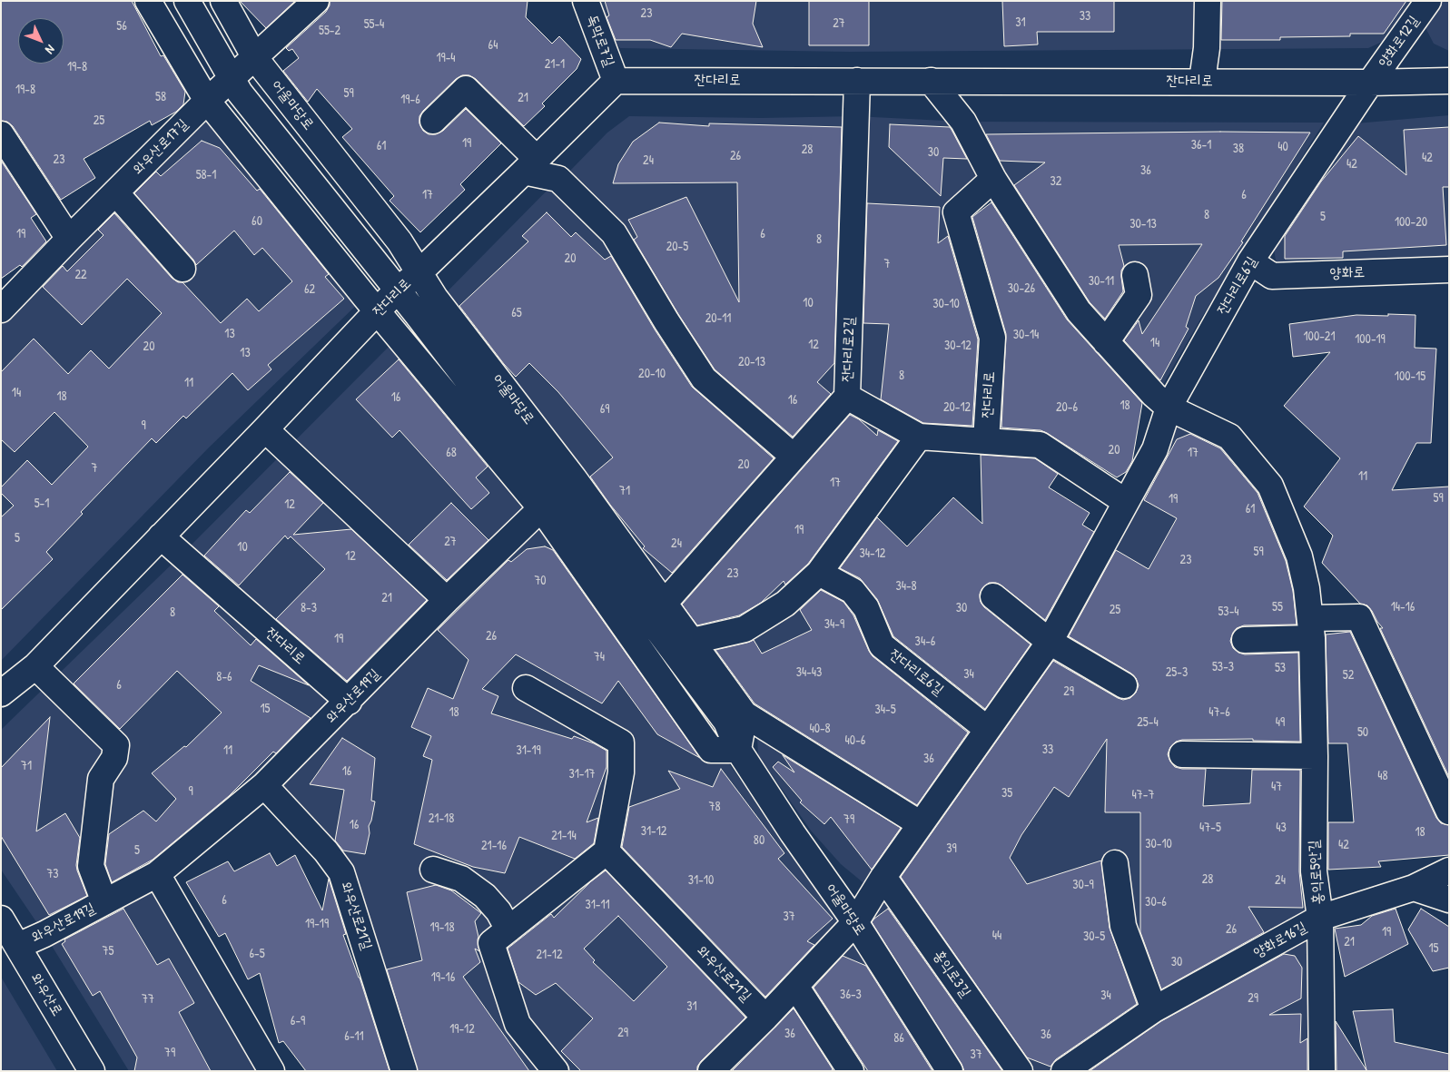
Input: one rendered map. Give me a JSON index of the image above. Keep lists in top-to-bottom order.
{
  "streets": {
    "street": [
      "독막로7길",
      "양화로12길",
      "잔다리로",
      "어울마당로",
      "와우산로17길",
      "양화로",
      "잔다리로6길",
      "잔다리로2길",
      "와우산로19길",
      "홍익로5안길",
      "와우산로21길",
      "양화로16길",
      "홍익로3길",
      "와우산로"
    ]
  },
  "crossings": [
    ["독막로7길", "잔다리로"],
    ["양화로12길", "잔다리로"],
    ["양화로12길", "잔다리로6길"],
    ["잔다리로", "어울마당로"],
    ["잔다리로", "잔다리로6길"],
    ["잔다리로", "잔다리로2길"],
    ["잔다리로", "와우산로19길"],
    ["어울마당로", "잔다리로6길"],
    ["어울마당로", "잔다리로2길"],
    ["양화로", "잔다리로6길"],
    ["잔다리로6길", "홍익로5안길"],
    ["잔다리로6길", "홍익로3길"],
    ["와우산로19길", "와우산로21길"],
    ["와우산로19길", "와우산로"],
    ["홍익로5안길", "양화로16길"]
  ],
  "house_numbers": [
    "23",
    "33",
    "31",
    "27",
    "55-4",
    "56",
    "55-2",
    "64",
    "19-4",
    "21-1",
    "19-8",
    "19-8",
    "59",
    "58",
    "21",
    "19-6",
    "25",
    "19",
    "36-1",
    "61",
    "40",
    "38",
    "28",
    "30",
    "26",
    "42",
    "23",
    "24",
    "42",
    "36",
    "58-1",
    "32",
    "17",
    "6",
    "8",
    "5",
    "60",
    "100-20",
    "30-13",
    "19",
    "6",
    "8",
    "20-5",
    "20",
    "7",
    "22",
    "30-11",
    "30-26",
    "62",
    "10",
    "30-10",
    "65",
    "20-11",
    "13",
    "30-14",
    "100-21",
    "100-19",
    "14",
    "12",
    "30-12",
    "20",
    "13",
    "20-13",
    "20-10",
    "8",
    "100-15",
    "11",
    "14",
    "18",
    "16",
    "16",
    "18",
    "20-12",
    "20-6",
    "69",
    "9",
    "20",
    "68",
    "17",
    "20",
    "7",
    "11",
    "17",
    "71",
    "59",
    "19",
    "5-1",
    "12",
    "61",
    "19",
    "5",
    "27",
    "24",
    "10",
    "59",
    "34-12",
    "12",
    "23",
    "23",
    "70",
    "34-8",
    "21",
    "55",
    "14-16",
    "8-3",
    "30",
    "25",
    "53-4",
    "8",
    "34-9",
    "26",
    "19",
    "34-6",
    "74",
    "53-3",
    "53",
    "34-43",
    "25-3",
    "34",
    "52",
    "8-6",
    "6",
    "29",
    "15",
    "34-5",
    "18",
    "47-6",
    "25-4",
    "49",
    "40-8",
    "50",
    "40-6",
    "33",
    "11",
    "31-19",
    "36",
    "71",
    "16",
    "31-17",
    "48",
    "47",
    "9",
    "35",
    "47-7",
    "78",
    "21-18",
    "79",
    "16",
    "47-5",
    "43",
    "31-12",
    "18",
    "21-14",
    "80",
    "30-10",
    "42",
    "21-16",
    "39",
    "5",
    "73",
    "28",
    "31-10",
    "24",
    "30-9",
    "6",
    "30-6",
    "31-11",
    "37",
    "19-19",
    "19-18",
    "26",
    "19",
    "44",
    "30-5",
    "21",
    "15",
    "75",
    "6-5",
    "21-12",
    "30",
    "19-16",
    "36-3",
    "34",
    "29",
    "77",
    "31",
    "6-9",
    "19-12",
    "29",
    "36",
    "36",
    "6-11",
    "86",
    "79",
    "37"
  ],
  "north": "bottom right"
}
